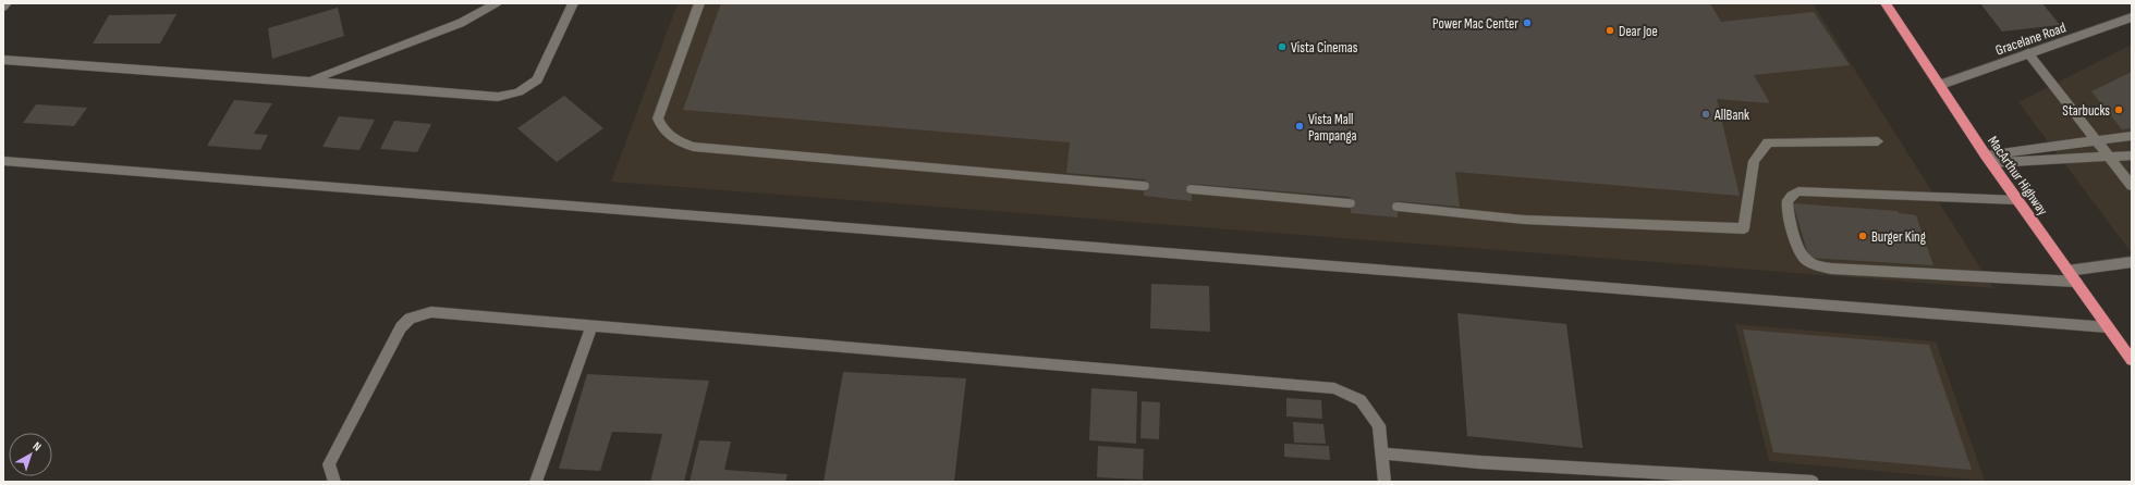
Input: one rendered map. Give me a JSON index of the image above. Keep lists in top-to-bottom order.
{
  "streets": {
    "highway": ["MacArthur Highway"],
    "street": ["Gracelane Road"]
  },
  "crossings": [
    ["Gracelane Road", "MacArthur Highway"]
  ],
  "places": [
    "Power Mac Center",
    "Dear Joe",
    "Vista Cinemas",
    "Starbucks",
    "AllBank",
    "Vista Mall Pampanga",
    "Burger King"
  ],
  "north": "top right"
}
